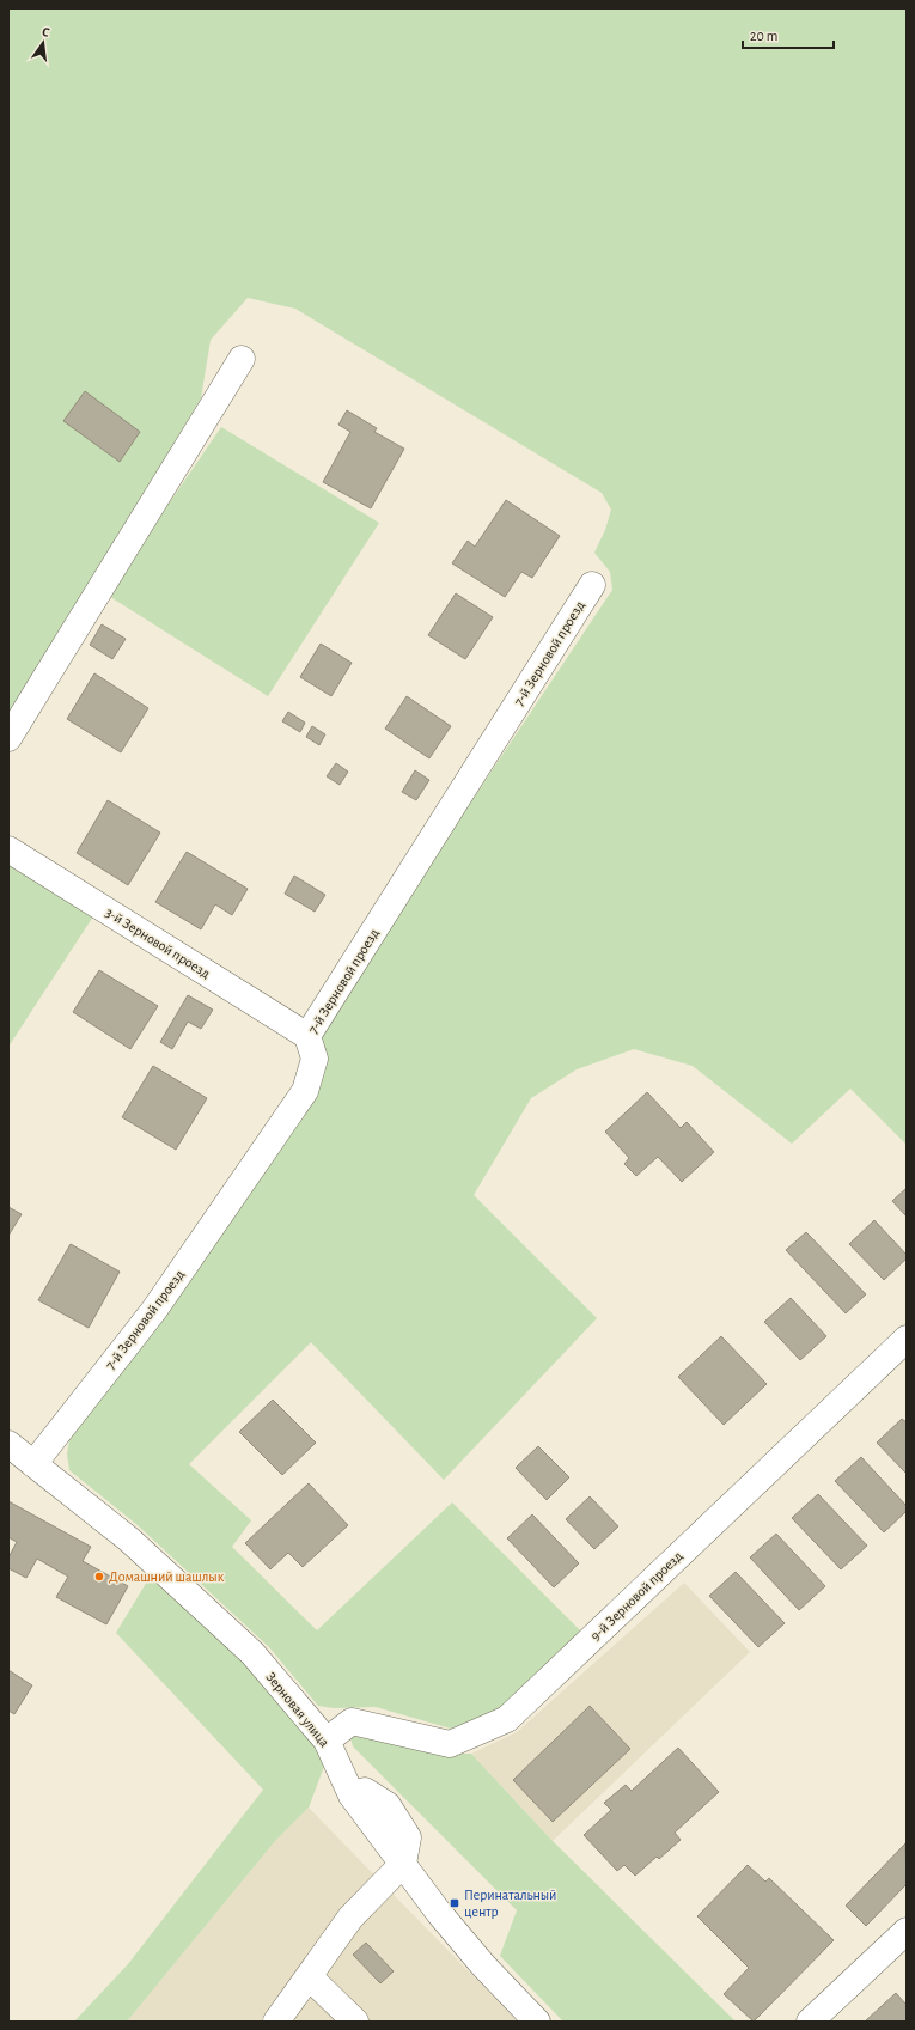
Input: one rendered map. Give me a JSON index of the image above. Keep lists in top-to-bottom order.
{
  "streets": {
    "street": [
      "7-й Зерновой проезд",
      "3-й Зерновой проезд",
      "9-й Зерновой проезд",
      "Зерновая улица"
    ]
  },
  "crossings": [
    ["7-й Зерновой проезд", "3-й Зерновой проезд"],
    ["7-й Зерновой проезд", "Зерновая улица"],
    ["9-й Зерновой проезд", "Зерновая улица"]
  ],
  "places": {
    "other": ["Домашний шашлык"],
    "transit": ["Перинатальный центр"]
  },
  "scale_bar": "20 m",
  "north": "top"
}
